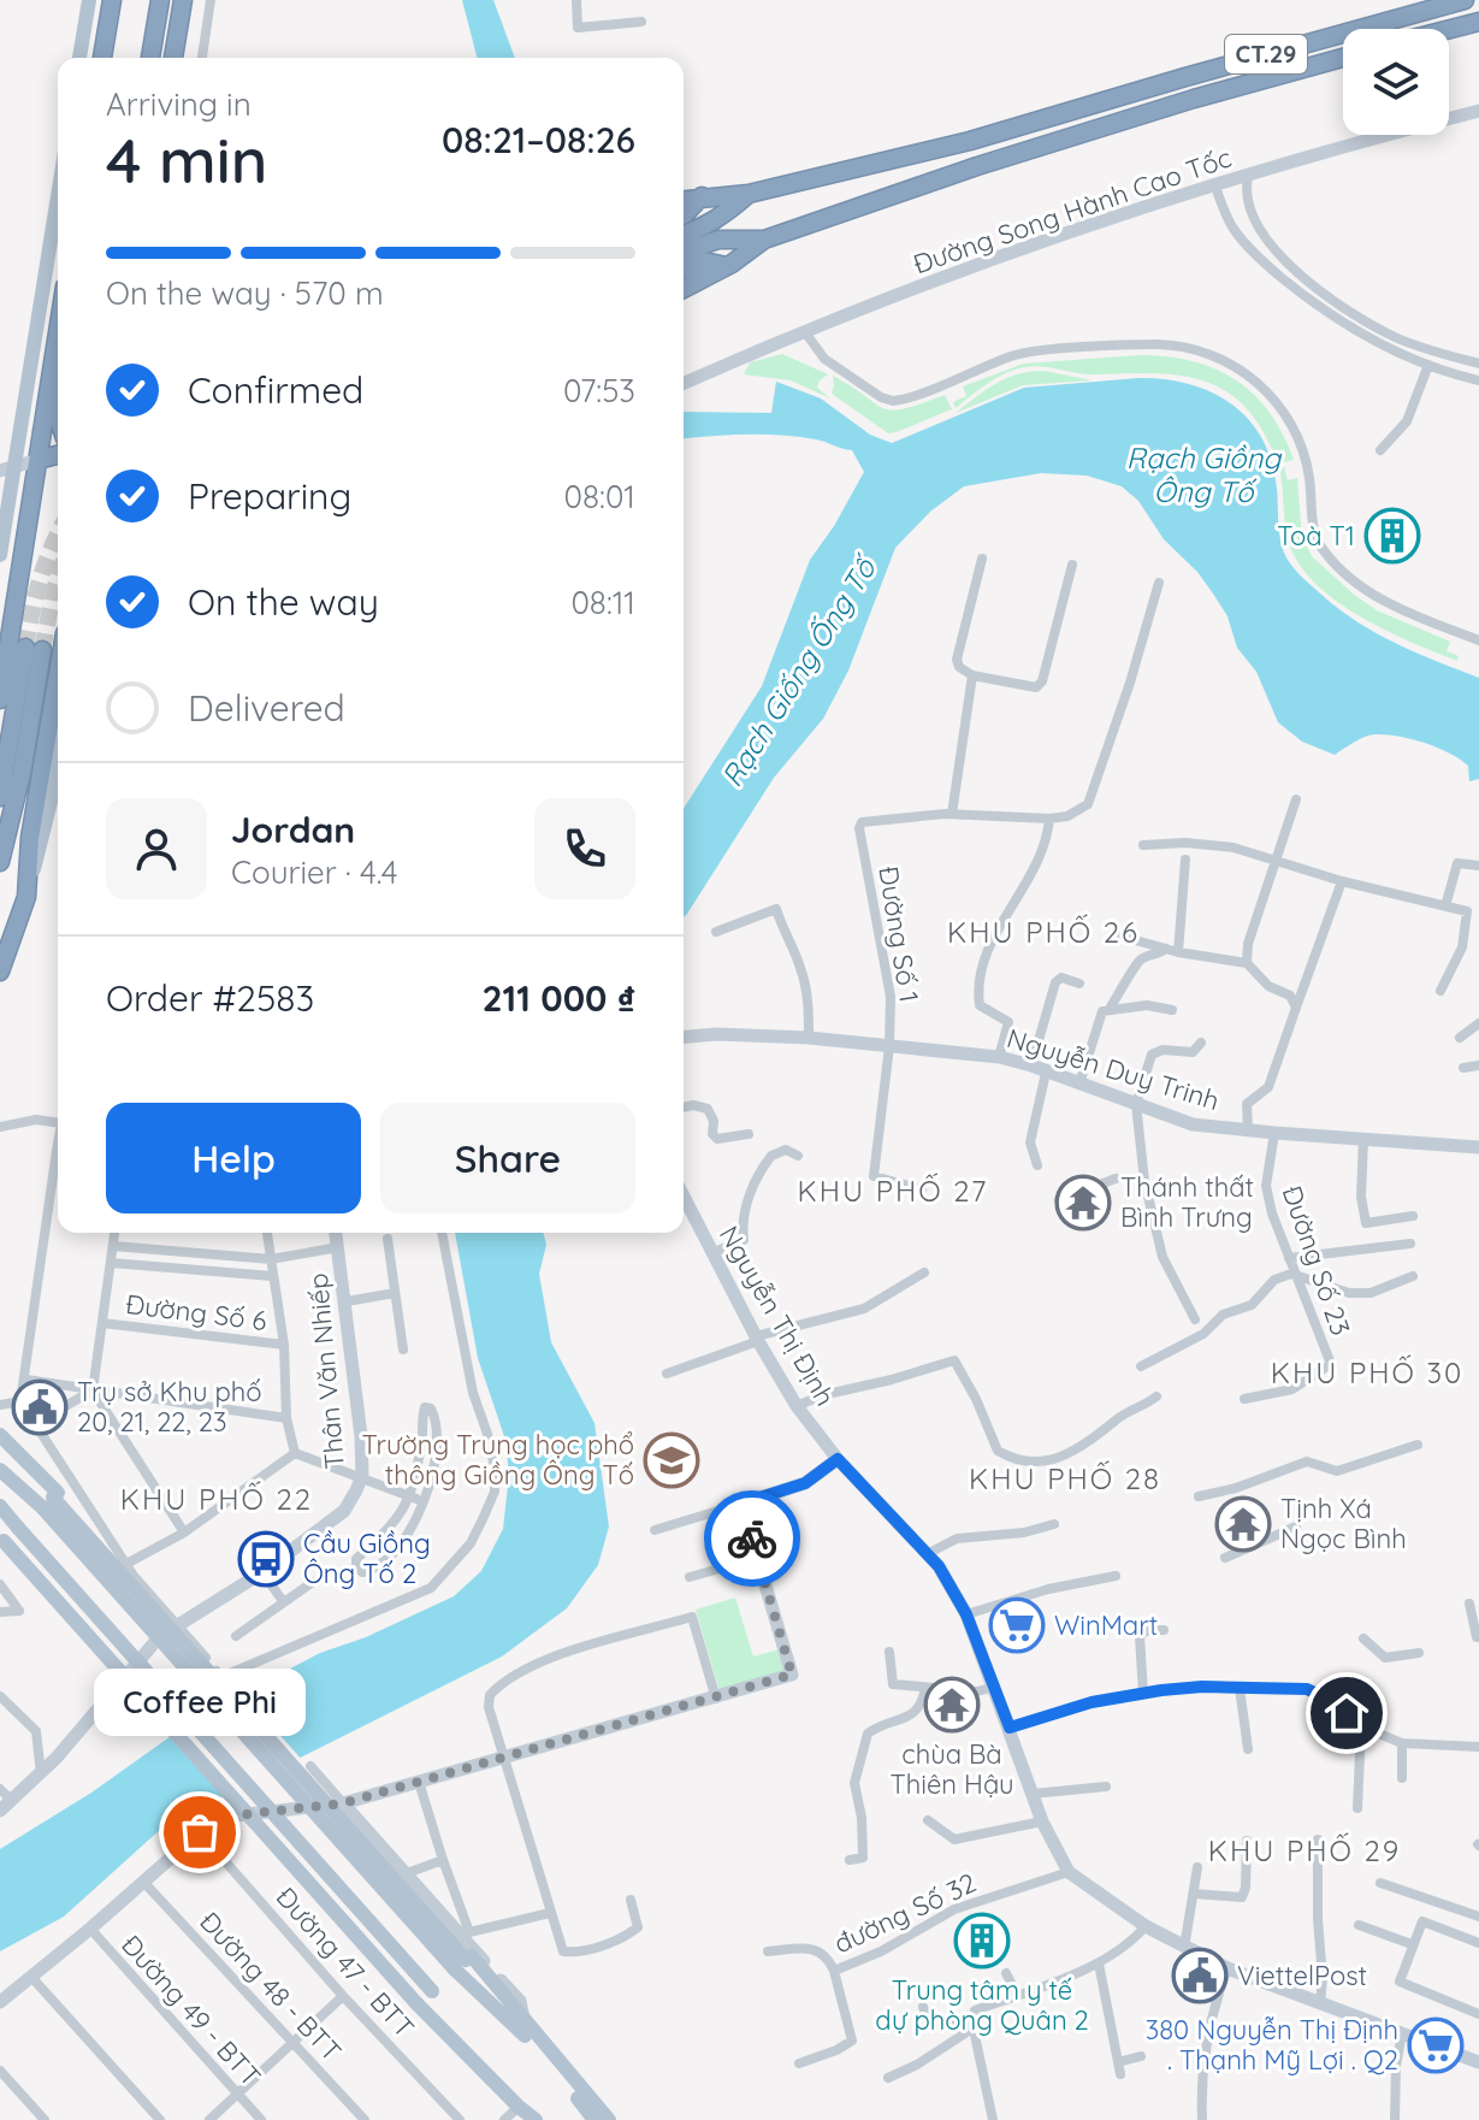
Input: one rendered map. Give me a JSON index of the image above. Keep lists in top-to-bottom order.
{
  "streets": {
    "highway": ["CT.29"],
    "main road": [
      "Đường Song Hành Cao Tốc",
      "Nguyễn Duy Trinh",
      "Nguyễn Thị Định",
      "Thân Văn Nhiếp"
    ],
    "street": [
      "Đường Số 1",
      "Đường Số 23",
      "Đường Số 6",
      "đường Số 32",
      "Đường 47 - BTT",
      "Đường 48 - BTT",
      "Đường 49 - BTT"
    ]
  },
  "crossings": [
    ["Đường Số 1", "Nguyễn Duy Trinh"],
    ["Nguyễn Duy Trinh", "Đường Số 23"],
    ["Nguyễn Thị Định", "đường Số 32"]
  ],
  "districts": [
    "KHU PHỐ 26",
    "KHU PHỐ 27",
    "KHU PHỐ 30",
    "KHU PHỐ 28",
    "KHU PHỐ 22",
    "KHU PHỐ 29"
  ],
  "water": ["Rạch Giồng Ông Tố", "Rạch Giống Ống Tố"],
  "places": {
    "building": ["Toà T1", "Trung tâm y tế dự phòng Quân 2"],
    "temple": ["Thánh thất Bình Trưng", "Tịnh Xá Ngọc Bình", "chùa Bà Thiên Hậu"],
    "public building": ["Trụ sở Khu phố 20, 21, 22, 23", "ViettelPost"],
    "school or university": ["Trường Trung học phổ thông Giồng Ông Tố"],
    "bus stop": ["Cầu Giồng Ông Tố 2"],
    "supermarket": ["WinMart", "380 Nguyễn Thị Định . Thạnh Mỹ Lợi . Q2"],
    "other": ["Coffee Phi"]
  },
  "page": {
    "heading": ["4 min", "Arriving in", "08:21–08:26"],
    "panel": [
      "Jordan",
      "Courier · 4.4",
      "Order #2583",
      "211 000 ₫"
    ],
    "bar": "On the way · 570 m",
    "list": [
      ["Confirmed", "07:53"],
      ["Preparing", "08:01"],
      ["On the way", "08:11"],
      "Delivered"
    ],
    "buttons": ["Help", "Share"],
    "bubble": "Coffee Phi"
  }
}
